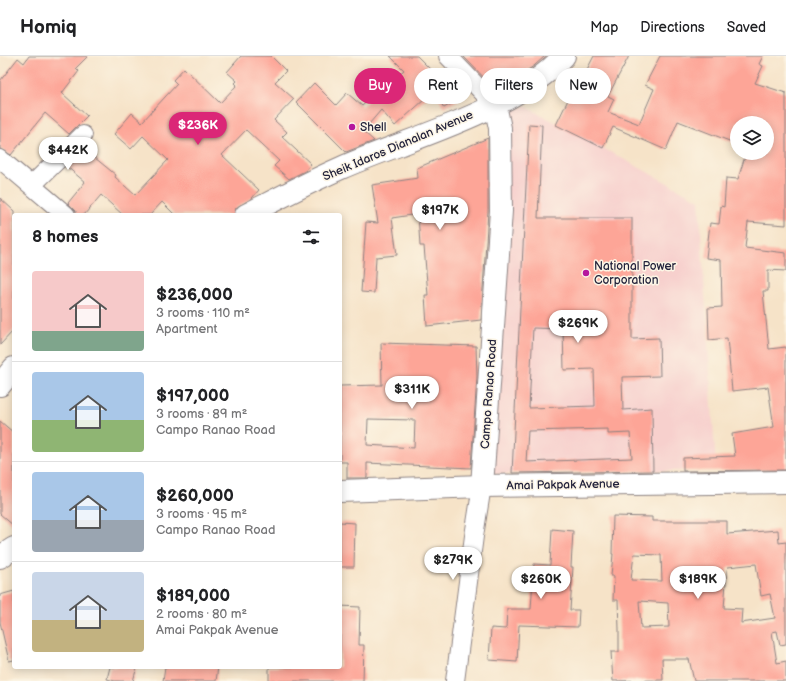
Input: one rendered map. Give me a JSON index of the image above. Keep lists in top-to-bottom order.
{
  "streets": {
    "main road": ["Sheik Idaros Dianalan Avenue", "Campo Ranao Road", "Amai Pakpak Avenue"]
  },
  "crossings": [
    ["Sheik Idaros Dianalan Avenue", "Campo Ranao Road"],
    ["Campo Ranao Road", "Amai Pakpak Avenue"]
  ],
  "places": ["Shell", "National Power Corporation"],
  "page": {
    "header": "Homiq",
    "nav": ["Map", "Directions", "Saved"],
    "chip": [
      "Buy",
      "Rent",
      "Filters",
      "New"
    ],
    "price": [
      "$236K",
      "$442K",
      "$197K",
      "$269K",
      "$311K",
      "$279K",
      "$260K",
      "$189K"
    ],
    "heading": "8 homes",
    "list": [
      {
        "name": "$236,000",
        "note": "3 rooms · 110 m² · Apartment"
      },
      {
        "name": "$197,000",
        "note": "3 rooms · 89 m² · Campo Ranao Road"
      },
      {
        "name": "$260,000",
        "note": "3 rooms · 95 m² · Campo Ranao Road"
      },
      {
        "name": "$189,000",
        "note": "2 rooms · 80 m² · Amai Pakpak Avenue"
      }
    ]
  }
}
